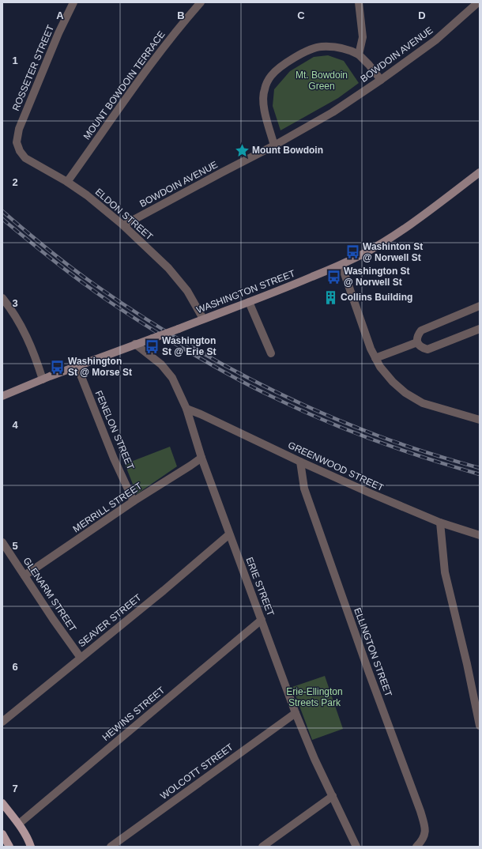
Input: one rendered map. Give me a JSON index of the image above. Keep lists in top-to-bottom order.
{
  "streets": {
    "main road": ["WASHINGTON STREET"],
    "street": [
      "BOWDOIN AVENUE",
      "ROSSETER STREET",
      "MOUNT BOWDOIN TERRACE",
      "ELDON STREET",
      "FENELON STREET",
      "GREENWOOD STREET",
      "MERRILL STREET",
      "ERIE STREET",
      "GLENARM STREET",
      "SEAVER STREET",
      "ELLINGTON STREET",
      "HEWINS STREET",
      "WOLCOTT STREET"
    ]
  },
  "crossings": [
    ["BOWDOIN AVENUE", "ELDON STREET"],
    ["ROSSETER STREET", "ELDON STREET"],
    ["MOUNT BOWDOIN TERRACE", "ELDON STREET"],
    ["ELDON STREET", "WASHINGTON STREET"],
    ["WASHINGTON STREET", "FENELON STREET"],
    ["WASHINGTON STREET", "ERIE STREET"],
    ["FENELON STREET", "MERRILL STREET"],
    ["GREENWOOD STREET", "ERIE STREET"],
    ["GREENWOOD STREET", "ELLINGTON STREET"],
    ["MERRILL STREET", "ERIE STREET"],
    ["MERRILL STREET", "GLENARM STREET"],
    ["ERIE STREET", "SEAVER STREET"],
    ["ERIE STREET", "HEWINS STREET"],
    ["ERIE STREET", "WOLCOTT STREET"],
    ["GLENARM STREET", "SEAVER STREET"]
  ],
  "parks": ["Mt. Bowdoin Green", "Erie-Ellington Streets Park"],
  "places": {
    "place": ["Mount Bowdoin"],
    "bus stop": [
      "Washinton St @ Norwell St",
      "Washington St @ Norwell St",
      "Washington St @ Erie St",
      "Washington St @ Morse St"
    ],
    "building": ["Collins Building"]
  },
  "grid": {
    "columns": [
      "A",
      "B",
      "C",
      "D"
    ],
    "rows": [
      "1",
      "2",
      "3",
      "4",
      "5",
      "6",
      "7"
    ]
  }
}
